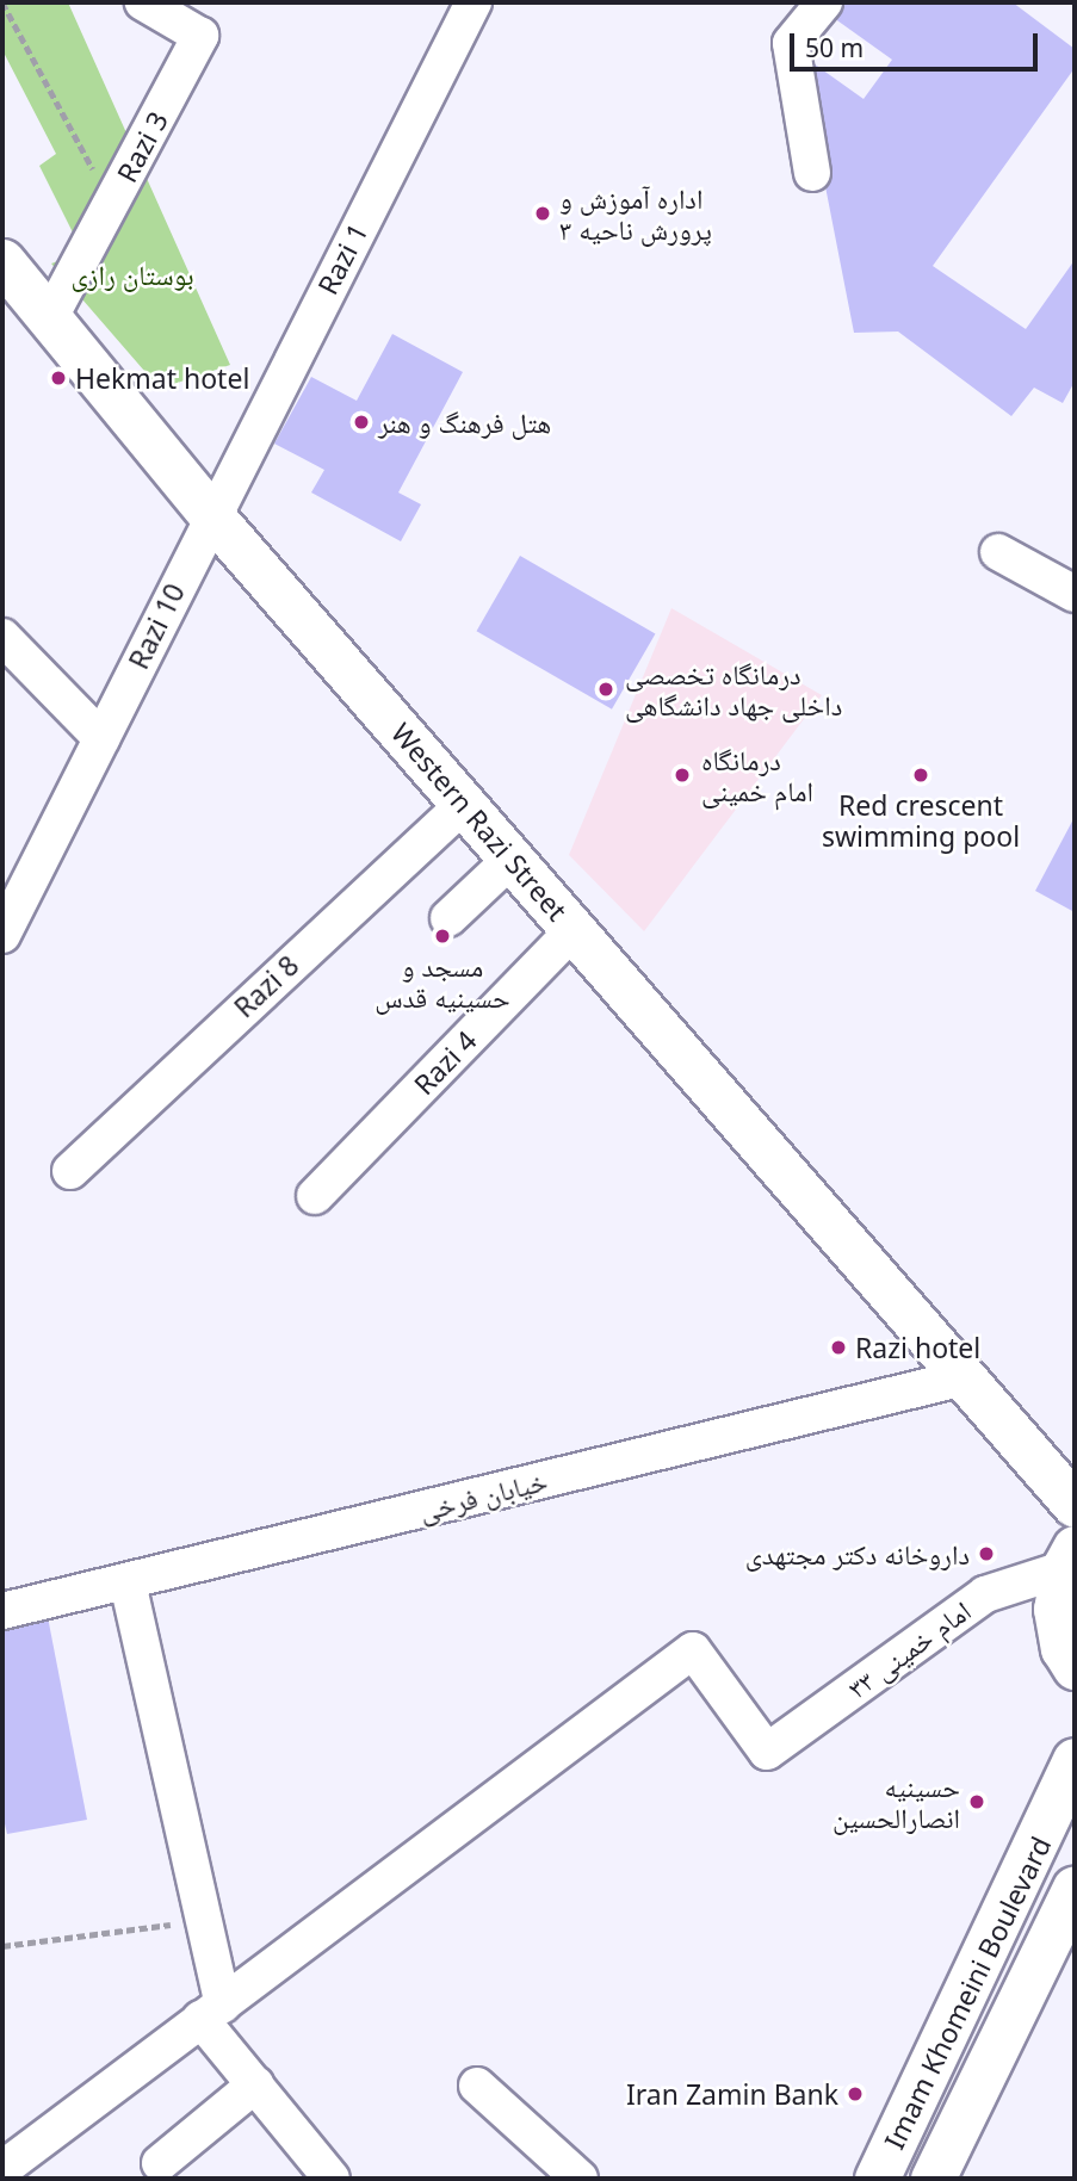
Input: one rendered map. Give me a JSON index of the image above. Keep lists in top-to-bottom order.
{
  "streets": {
    "main road": ["Western Razi Street", "Imam Khomeini Boulevard"],
    "street": [
      "Razi 3",
      "Razi 1",
      "Razi 10",
      "Razi 8",
      "Razi 4",
      "خیابان فرخی",
      "امام خمینی ۳۳"
    ]
  },
  "crossings": [
    ["Razi 3", "Western Razi Street"],
    ["Razi 1", "Razi 10"],
    ["Razi 1", "Western Razi Street"],
    ["Razi 10", "Western Razi Street"],
    ["Western Razi Street", "Razi 8"],
    ["Western Razi Street", "Razi 4"],
    ["Western Razi Street", "خیابان فرخی"]
  ],
  "parks": ["بوستان رازی"],
  "places": [
    "اداره آموزش و پرورش ناحیه ۳",
    "Hekmat hotel",
    "هتل فرهنگ و هنر",
    "درمانگاه تخصصی داخلی جهاد دانشگاهی",
    "درمانگاه امام خمینی",
    "Red crescent swimming pool",
    "مسجد و حسینیه قدس",
    "Razi hotel",
    "داروخانه دکتر مجتهدی",
    "حسینیه انصارالحسین",
    "Iran Zamin Bank"
  ],
  "scale_bar": "50 m"
}
